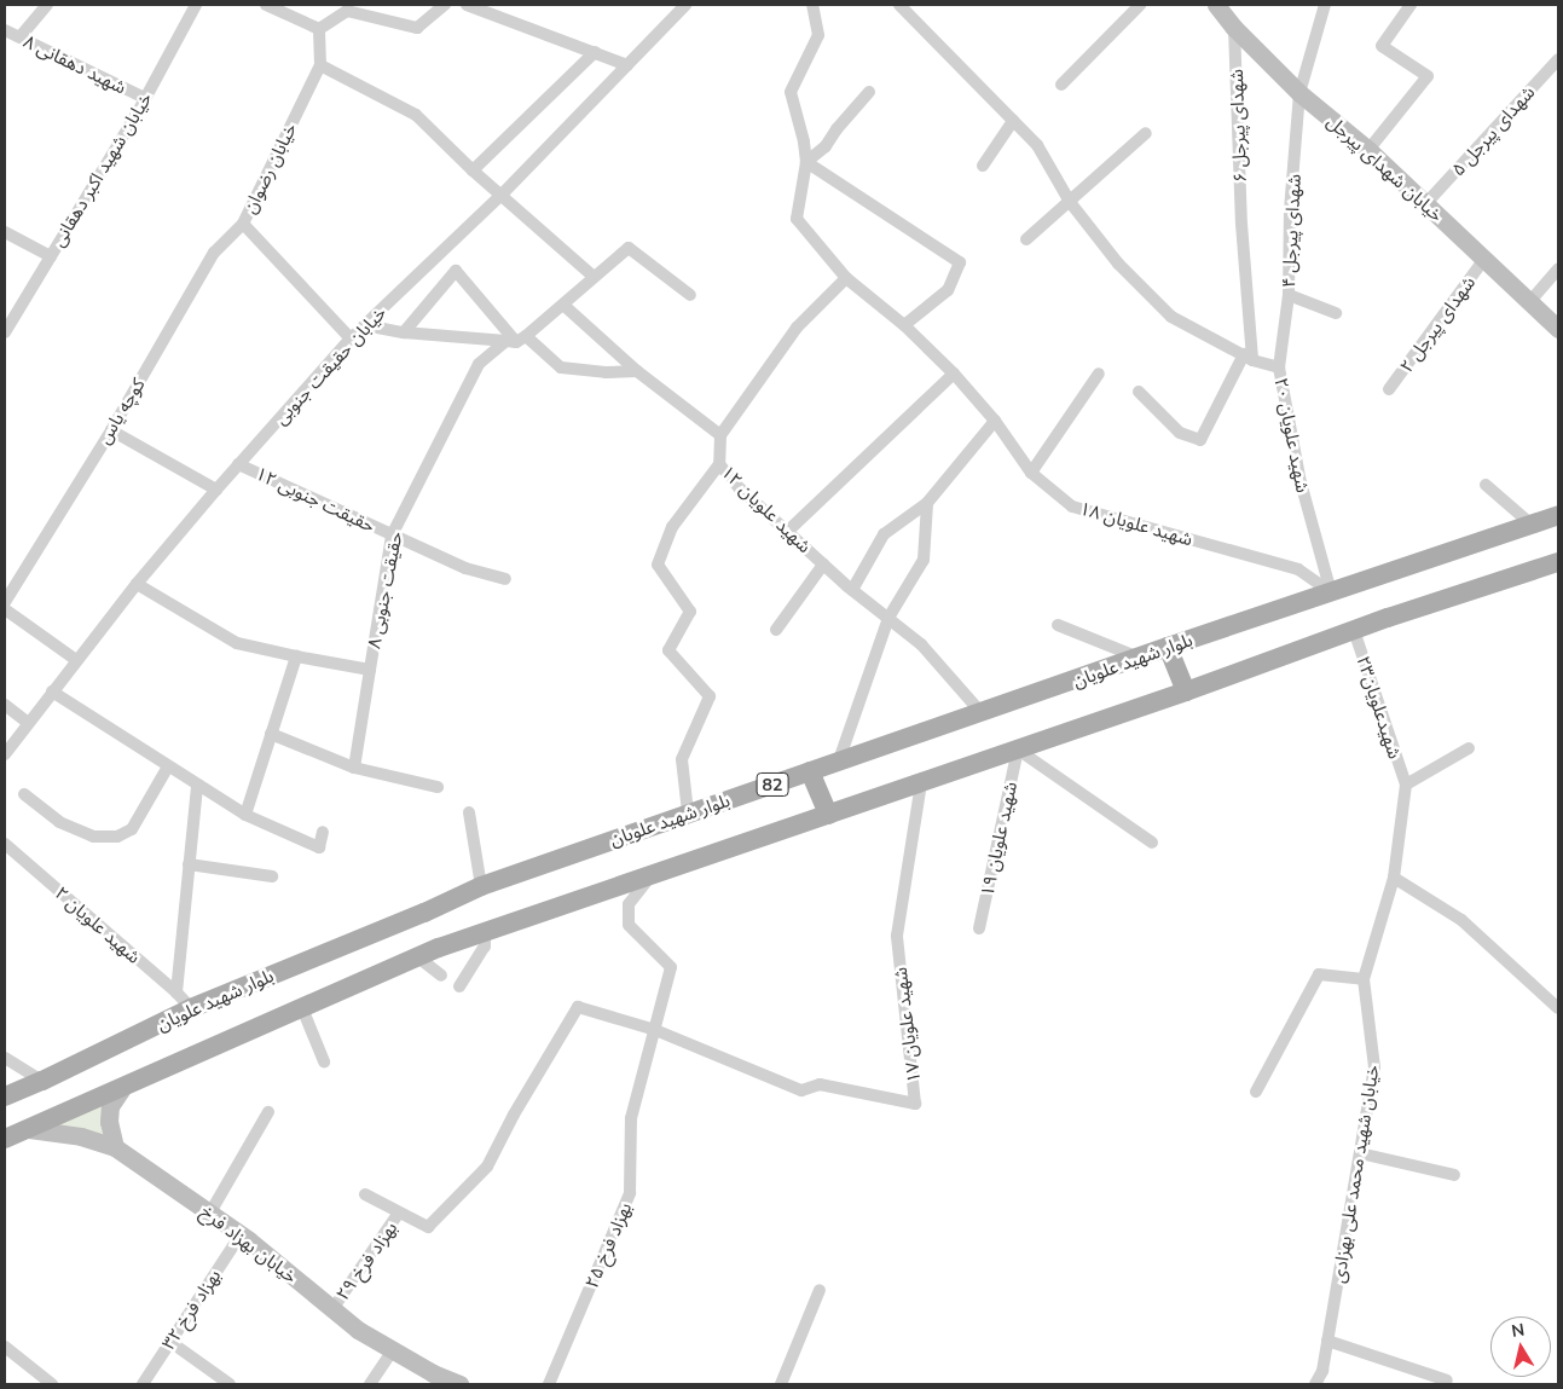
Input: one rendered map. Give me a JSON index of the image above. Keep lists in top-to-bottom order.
{
  "streets": {
    "main road": ["بلوار شهید علویان", "82"],
    "street": [
      "شهید دهقانی ۸",
      "شهدای پیرجل ۶",
      "شهدای پیرجل ۵",
      "خیابان رضوان",
      "خیابان شهدای پیرجل",
      "خیابان شهید اکبر دهقانی",
      "شهدای پیرجل ۴",
      "شهدای پیرجل ۲",
      "خیابان حقیقت جنوبی",
      "کوچه یاس",
      "شهید علویان ۲۰",
      "حقیقت جنوبی ۱۲",
      "شهید علویان ۱۲",
      "شهید علویان ۱۸",
      "حقیقت جنوبی ۸",
      "شهیدعلویان۲۳",
      "شهید علویان ۱۹",
      "شهید علویان ۲",
      "شهید علویان ۱۷",
      "خیابان شهید محمد علی بهزادی",
      "خیابان بهزاد فرخ",
      "بهزاد فرخ ۲۵",
      "بهزاد فرخ ۲۹",
      "بهزاد فرخ ۳۲"
    ]
  },
  "crossings": [
    ["شهید دهقانی ۸", "خیابان شهید اکبر دهقانی"],
    ["شهدای پیرجل ۶", "خیابان شهدای پیرجل"],
    ["شهدای پیرجل ۶", "شهید علویان ۲۰"],
    ["شهدای پیرجل ۵", "خیابان شهدای پیرجل"],
    ["خیابان رضوان", "خیابان حقیقت جنوبی"],
    ["خیابان رضوان", "کوچه یاس"],
    ["خیابان شهدای پیرجل", "شهدای پیرجل ۴"],
    ["خیابان شهدای پیرجل", "شهدای پیرجل ۲"],
    ["شهدای پیرجل ۴", "شهید علویان ۲۰"],
    ["خیابان حقیقت جنوبی", "حقیقت جنوبی ۱۲"],
    ["خیابان حقیقت جنوبی", "حقیقت جنوبی ۸"],
    ["شهید علویان ۲۰", "شهید علویان ۱۸"],
    ["شهید علویان ۲۰", "بلوار شهید علویان"],
    ["حقیقت جنوبی ۱۲", "حقیقت جنوبی ۸"],
    ["شهید علویان ۱۲", "بلوار شهید علویان"],
    ["شهید علویان ۱۸", "بلوار شهید علویان"],
    ["بلوار شهید علویان", "شهید علویان ۲"],
    ["شهیدعلویان۲۳", "خیابان شهید محمد علی بهزادی"],
    ["شهید علویان ۱۷", "بهزاد فرخ ۲۵"],
    ["خیابان بهزاد فرخ", "بهزاد فرخ ۲۹"],
    ["خیابان بهزاد فرخ", "بهزاد فرخ ۳۲"]
  ],
  "north": "top"
}
